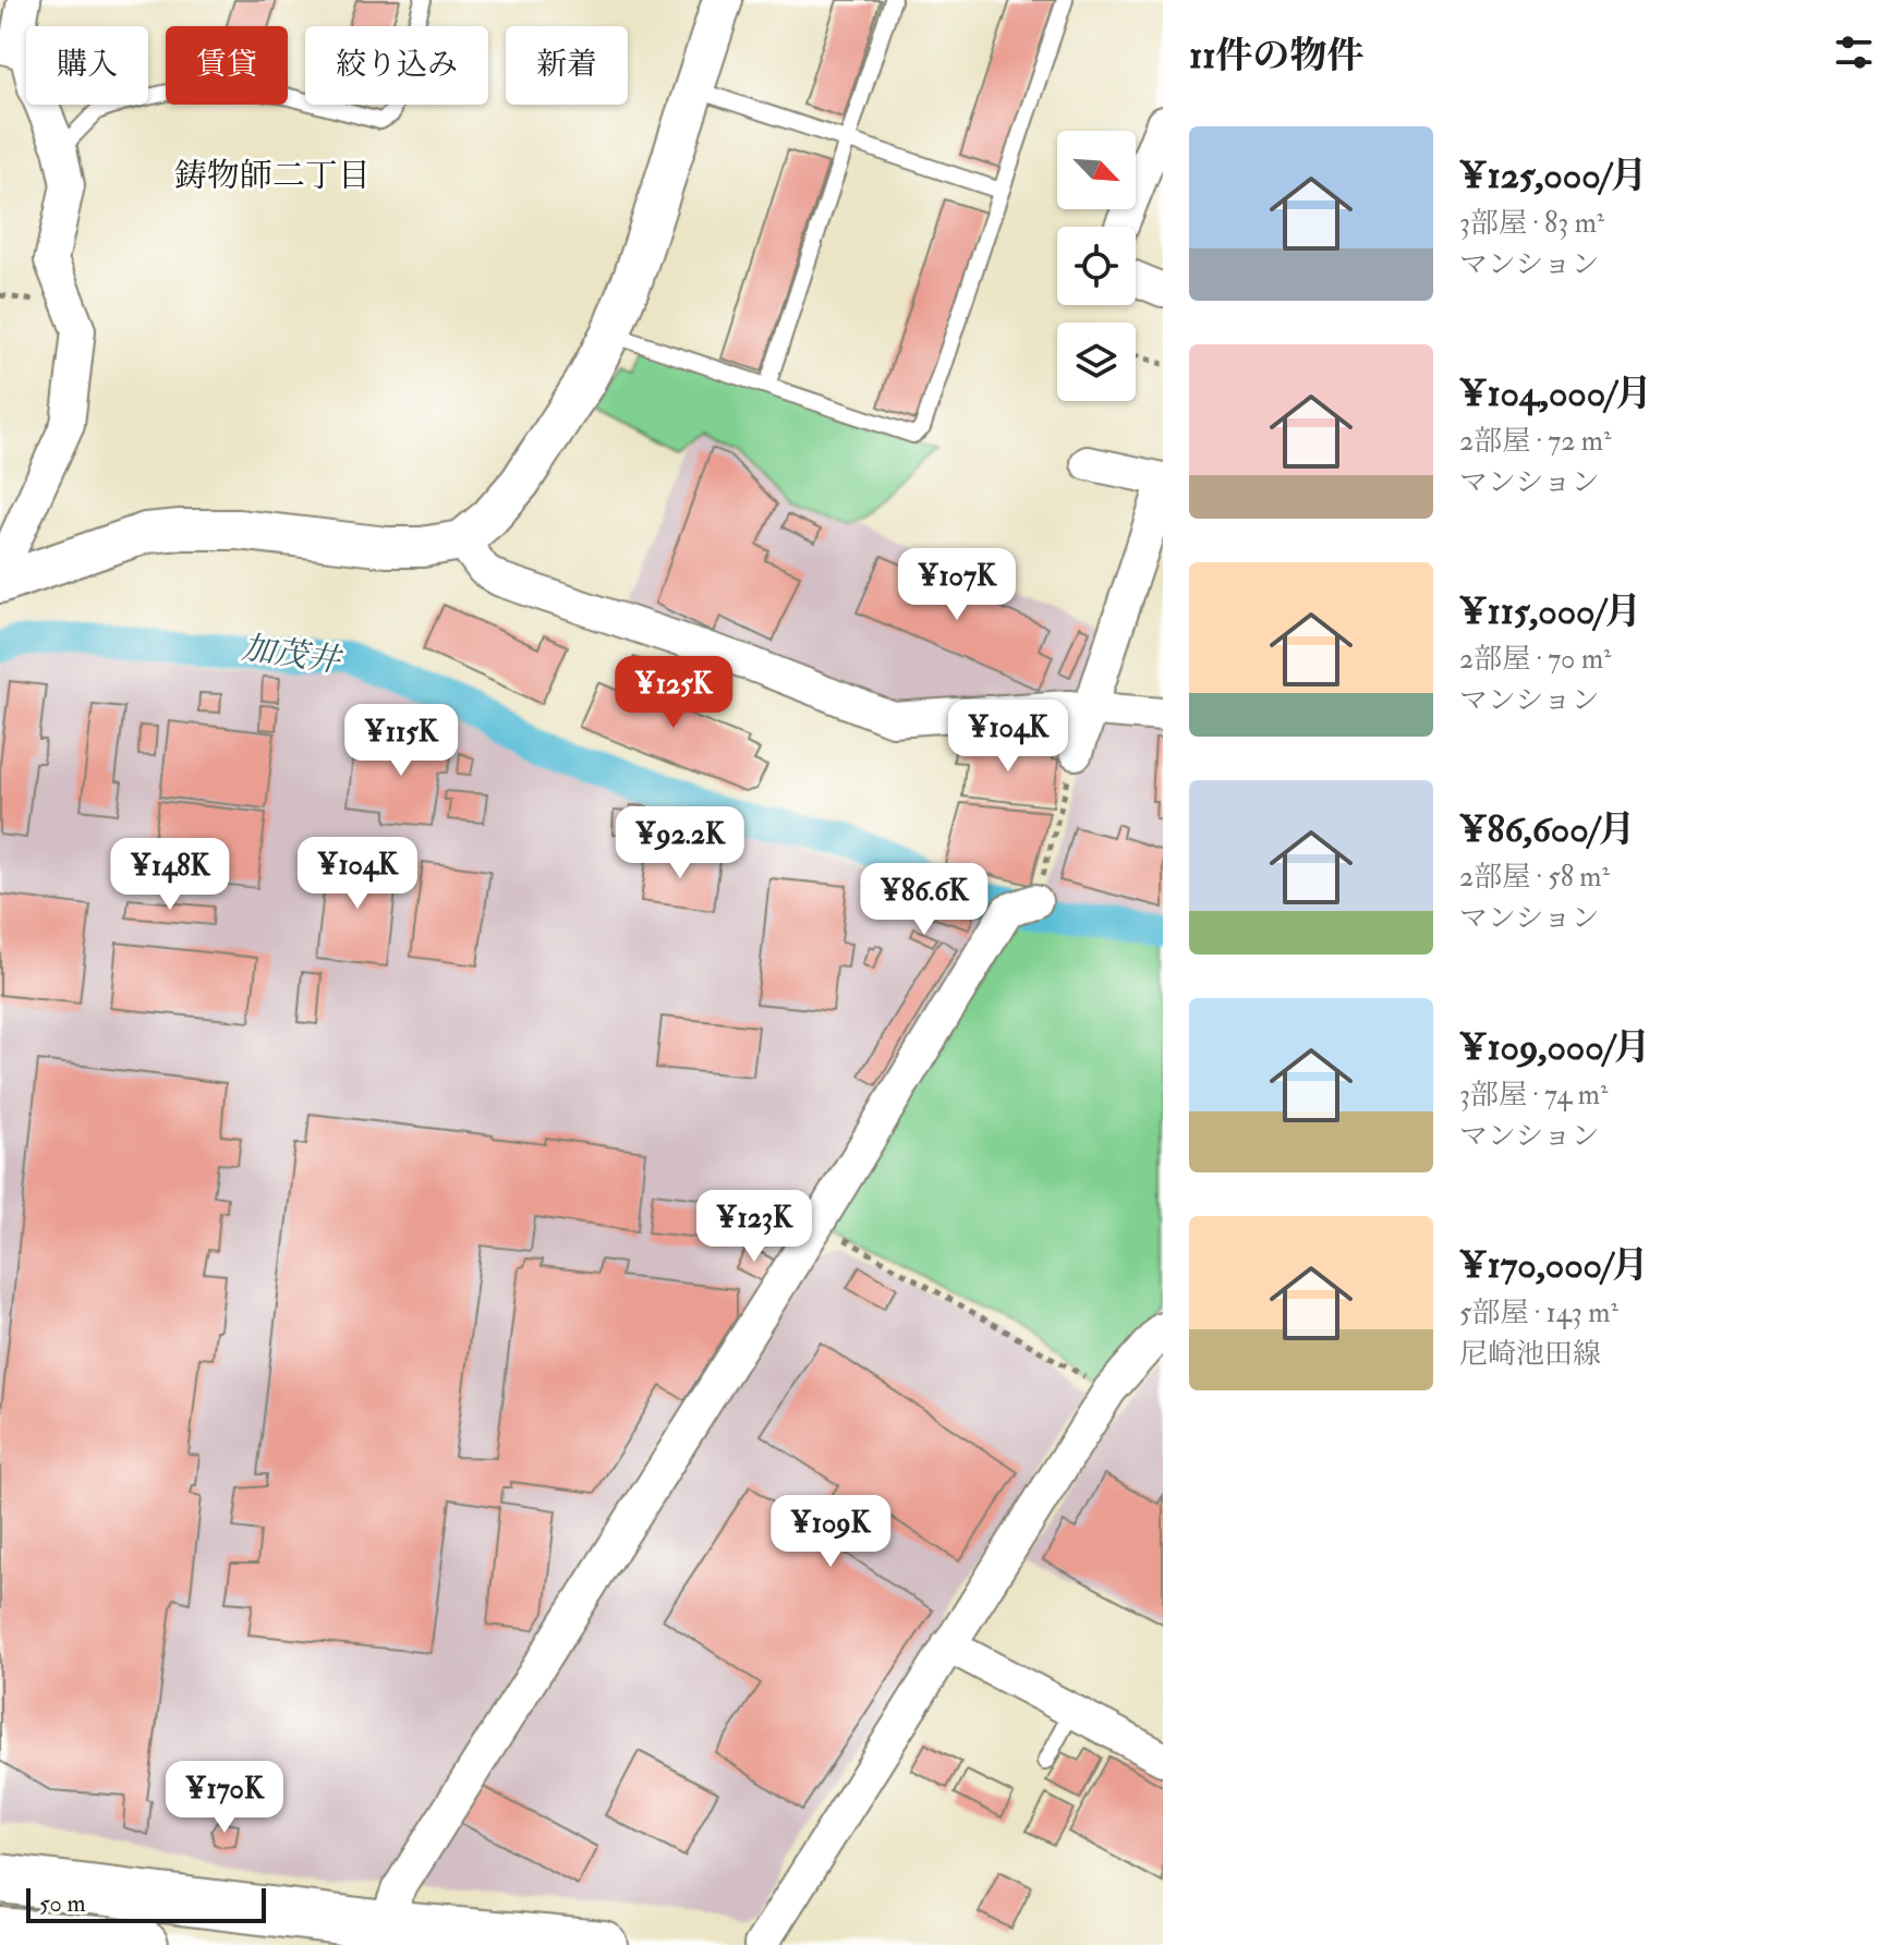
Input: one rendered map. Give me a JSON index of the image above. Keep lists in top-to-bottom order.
{
  "districts": ["鋳物師二丁目"],
  "water": ["加茂井"],
  "scale_bar": "50 m",
  "north": "bottom right",
  "page": {
    "heading": "11件の物件",
    "chip": [
      "購入",
      "賃貸",
      "絞り込み",
      "新着"
    ],
    "list": [
      {
        "name": "¥125,000/月",
        "note": "3部屋 · 83 m² · マンション"
      },
      {
        "name": "¥104,000/月",
        "note": "2部屋 · 72 m² · マンション"
      },
      {
        "name": "¥115,000/月",
        "note": "2部屋 · 70 m² · マンション"
      },
      {
        "name": "¥86,600/月",
        "note": "2部屋 · 58 m² · マンション"
      },
      {
        "name": "¥109,000/月",
        "note": "3部屋 · 74 m² · マンション"
      },
      {
        "name": "¥170,000/月",
        "note": "5部屋 · 143 m² · 尼崎池田線"
      }
    ],
    "price": [
      "¥107K",
      "¥125K",
      "¥104K",
      "¥115K",
      "¥92.2K",
      "¥104K",
      "¥148K",
      "¥86.6K",
      "¥123K",
      "¥109K",
      "¥170K"
    ],
    "scale": "50 m"
  }
}
